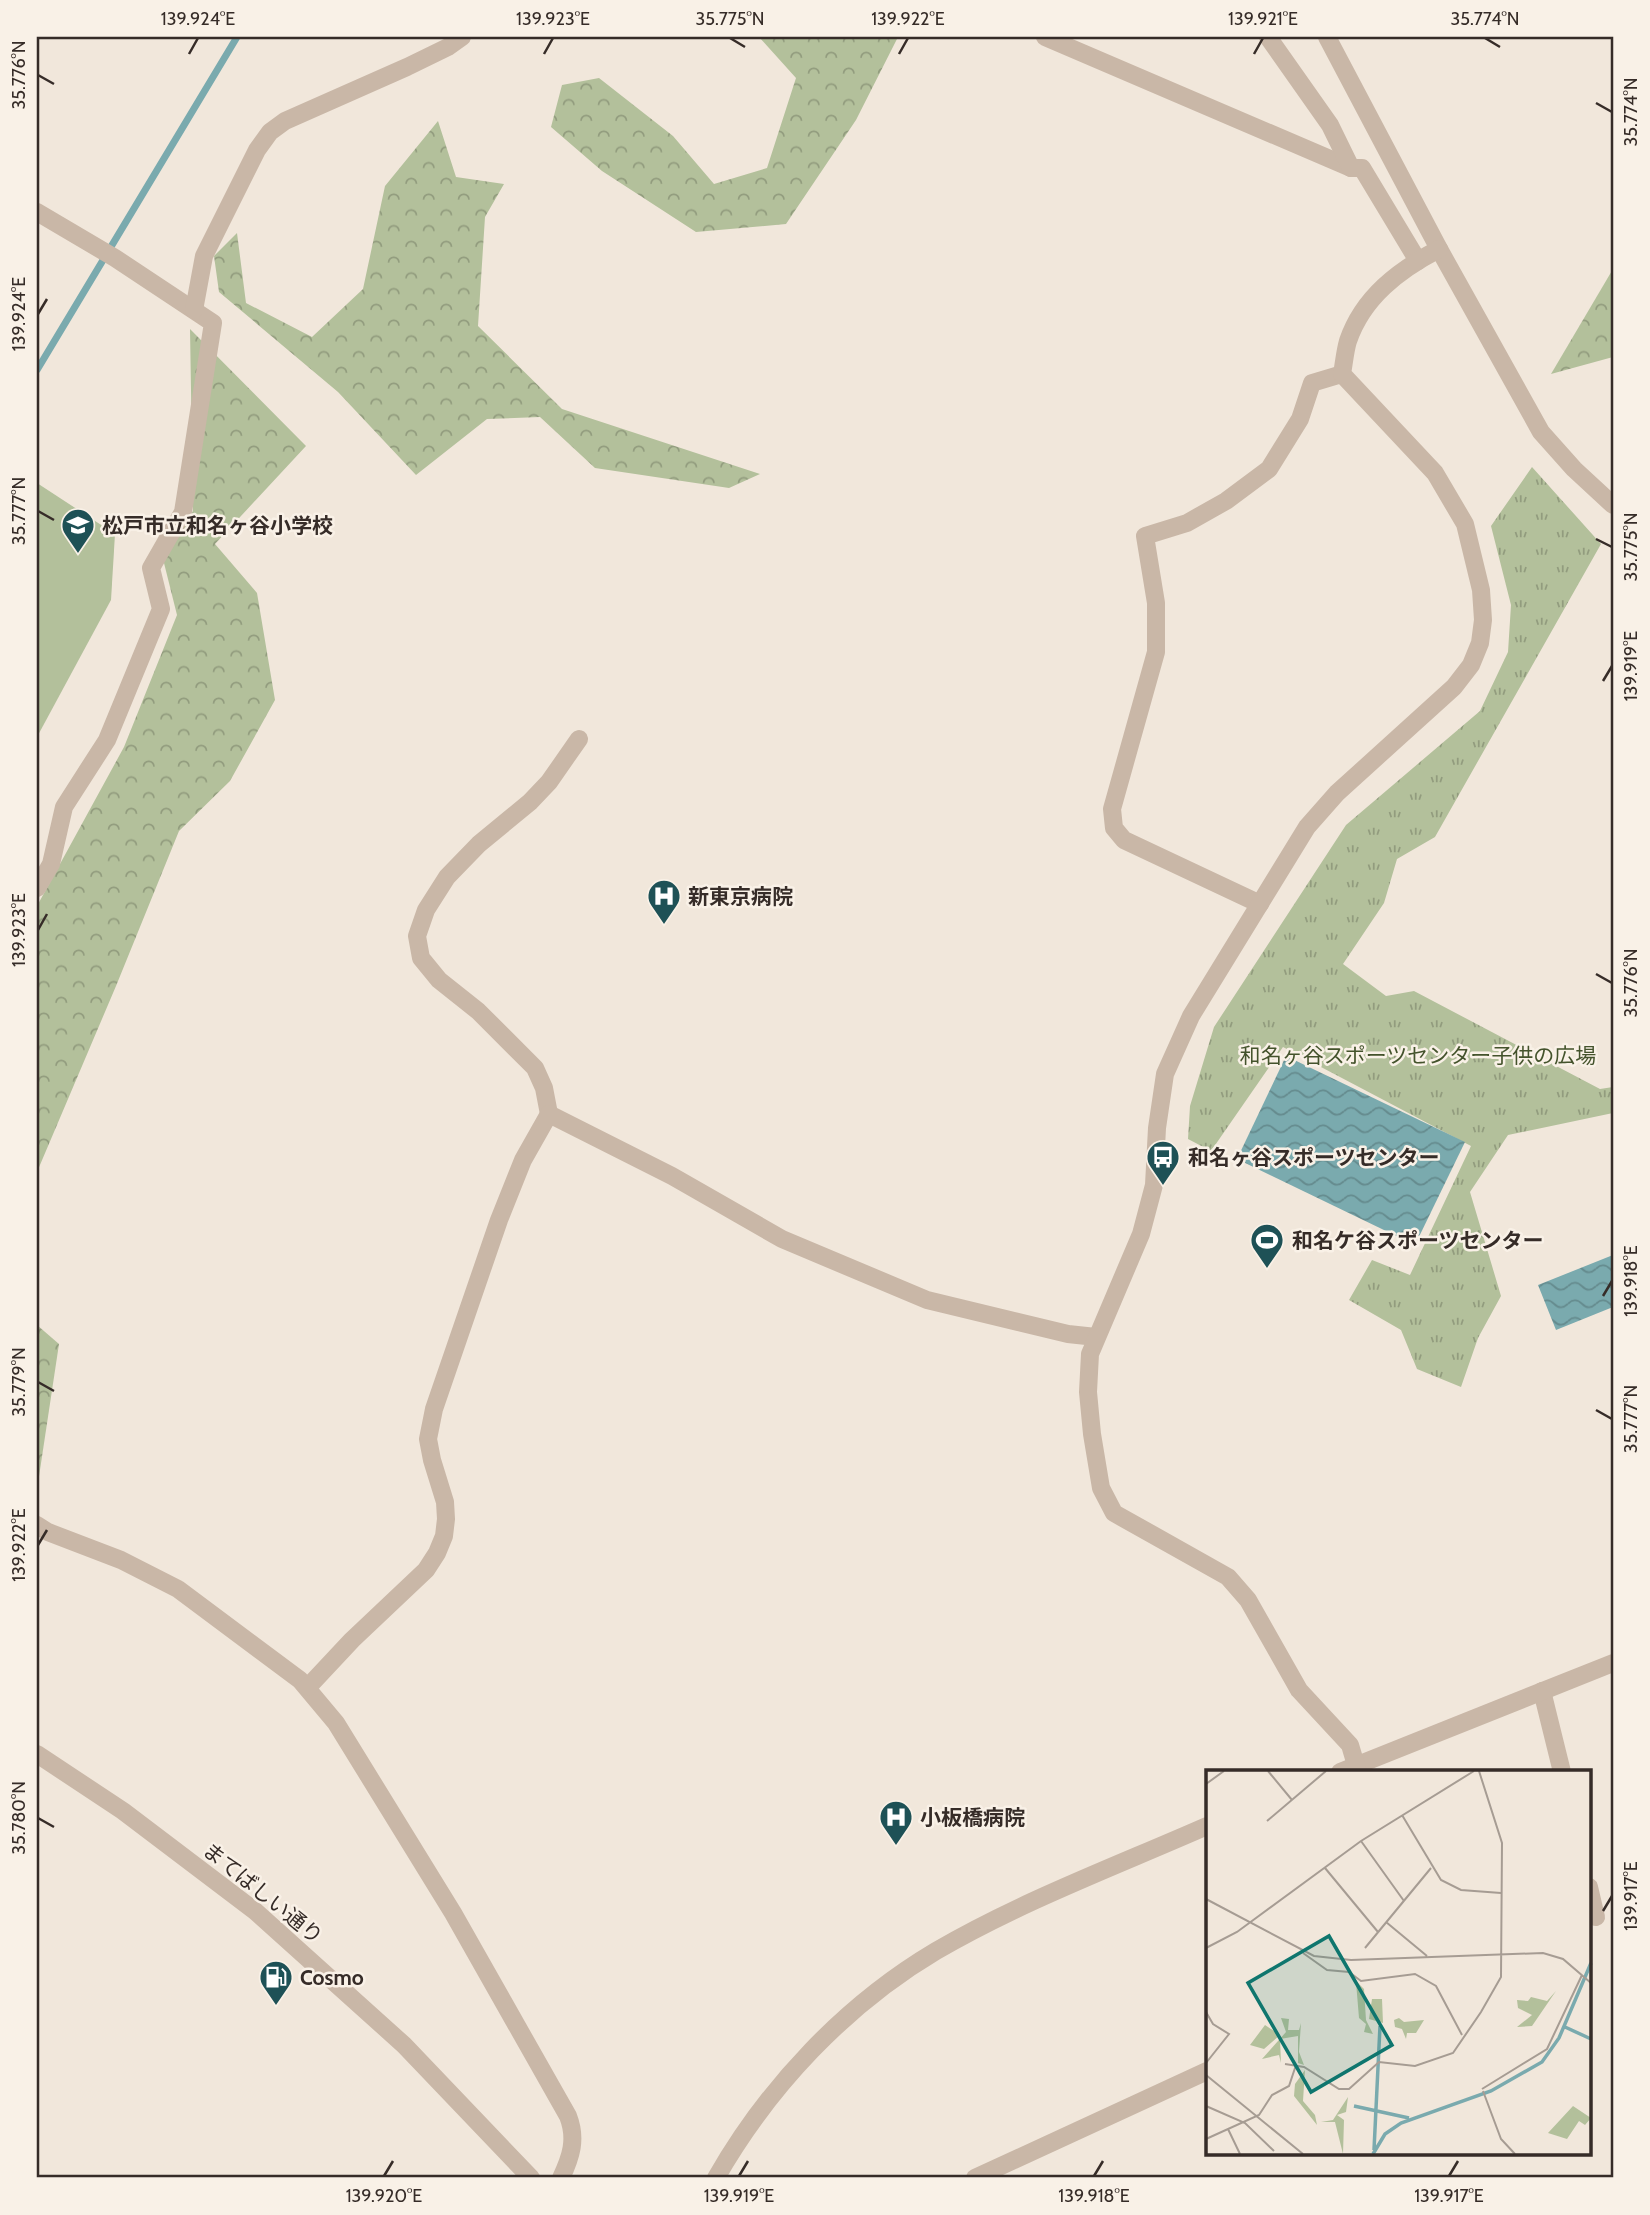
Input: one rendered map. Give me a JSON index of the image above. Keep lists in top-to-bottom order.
{
  "streets": {
    "street": ["まてばしい通り"]
  },
  "parks": ["和名ヶ谷スポーツセンター子供の広場"],
  "places": {
    "school or university": ["松戸市立和名ヶ谷小学校"],
    "hospital": ["新東京病院", "小板橋病院"],
    "bus stop": ["和名ヶ谷スポーツセンター"],
    "sports": ["和名ケ谷スポーツセンター"],
    "fuel station": ["Cosmo"]
  },
  "coordinates": [
    "139.924°E",
    "139.923°E",
    "35.775°N",
    "139.922°E",
    "139.921°E",
    "35.774°N",
    "35.776°N",
    "35.777°N",
    "139.919°E",
    "139.918°E",
    "35.779°N",
    "35.780°N",
    "139.917°E",
    "139.920°E"
  ]
}
